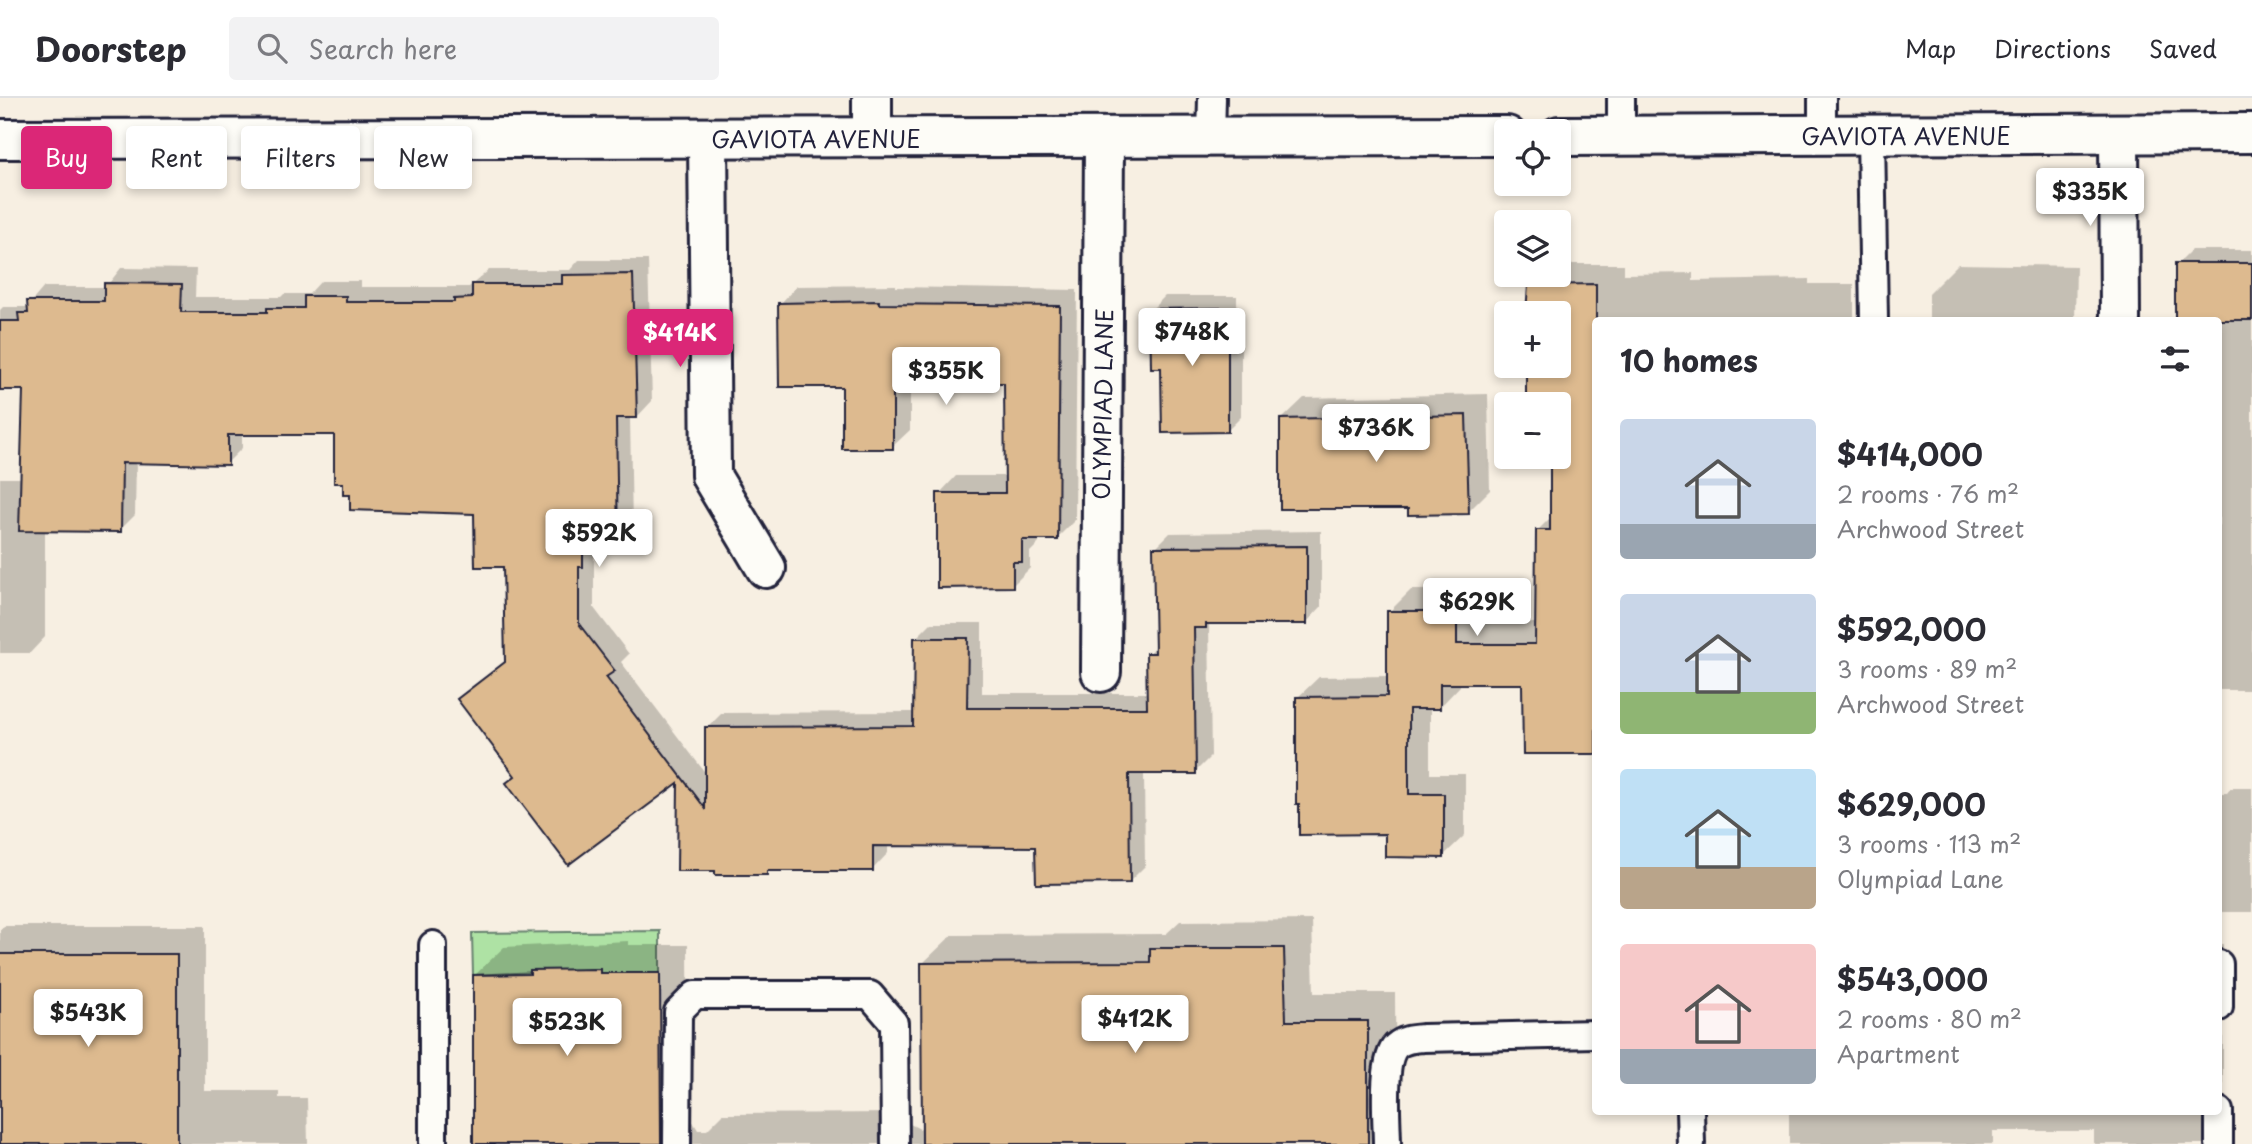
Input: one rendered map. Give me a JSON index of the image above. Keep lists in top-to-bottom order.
{
  "streets": {
    "street": ["GAVIOTA AVENUE", "OLYMPIAD LANE"]
  },
  "crossings": [
    ["GAVIOTA AVENUE", "OLYMPIAD LANE"]
  ],
  "page": {
    "header": "Doorstep",
    "search": "Search here",
    "nav": ["Map", "Directions", "Saved"],
    "map_buttons": ["+", "−"],
    "chip": [
      "Buy",
      "Rent",
      "Filters",
      "New"
    ],
    "price": [
      "$335K",
      "$748K",
      "$414K",
      "$355K",
      "$736K",
      "$592K",
      "$629K",
      "$543K",
      "$412K",
      "$523K"
    ],
    "heading": "10 homes",
    "list": [
      {
        "name": "$414,000",
        "note": "2 rooms · 76 m² · Archwood Street"
      },
      {
        "name": "$592,000",
        "note": "3 rooms · 89 m² · Archwood Street"
      },
      {
        "name": "$629,000",
        "note": "3 rooms · 113 m² · Olympiad Lane"
      },
      {
        "name": "$543,000",
        "note": "2 rooms · 80 m² · Apartment"
      }
    ]
  }
}
